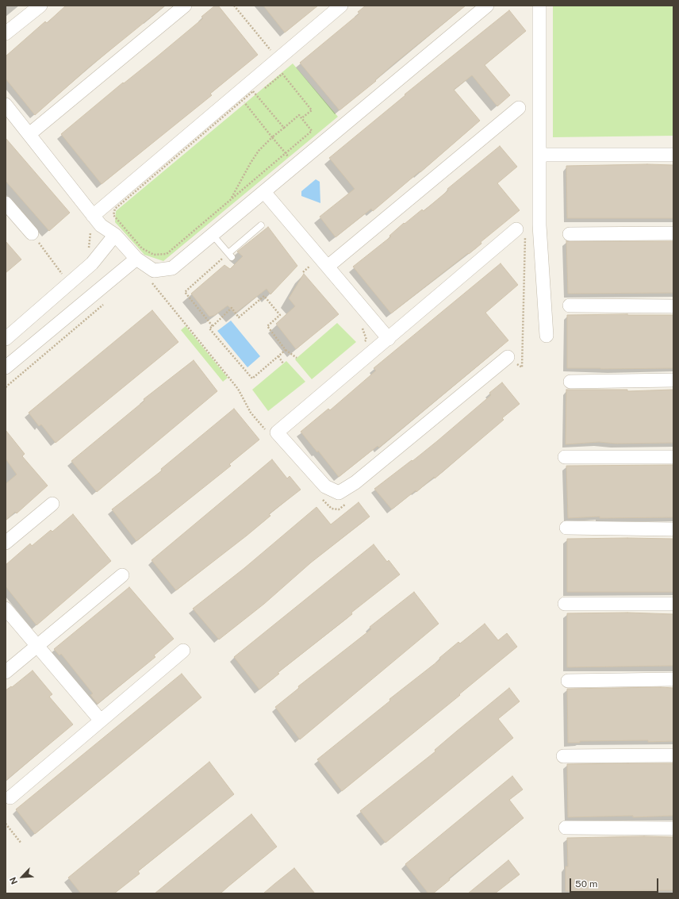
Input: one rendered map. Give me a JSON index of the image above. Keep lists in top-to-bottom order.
{
  "scale_bar": "50 m",
  "north": "bottom left"
}
